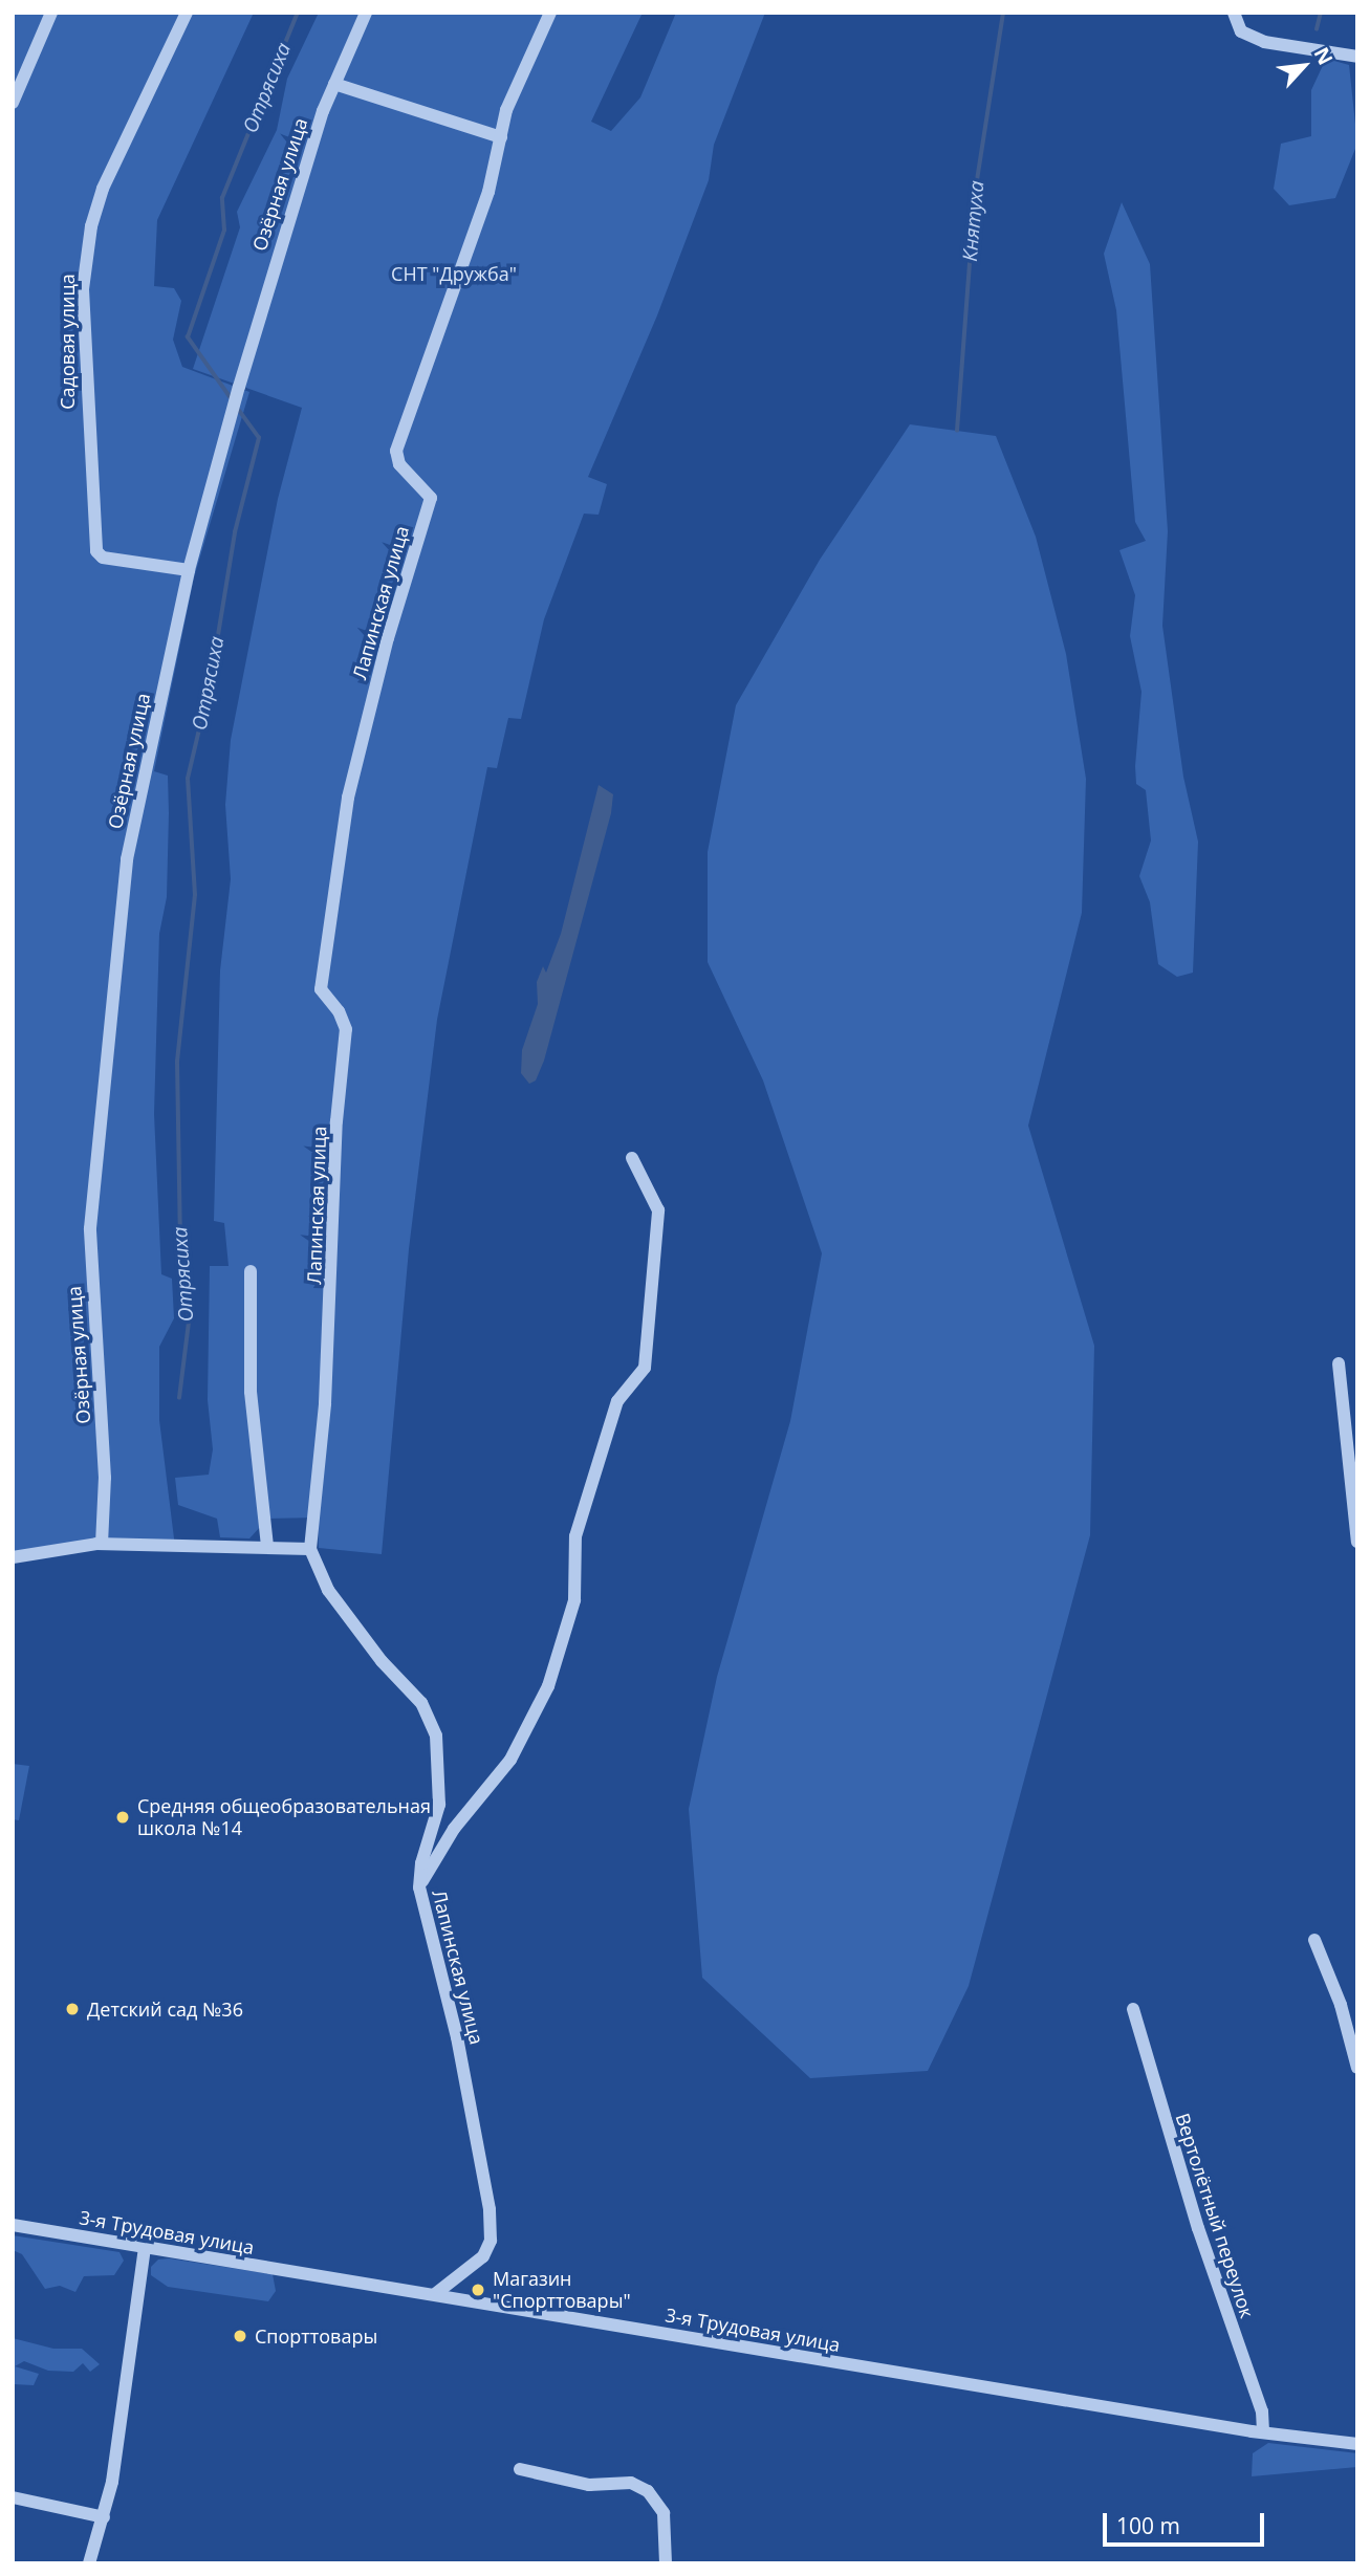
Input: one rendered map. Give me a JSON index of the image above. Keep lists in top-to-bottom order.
{
  "streets": {
    "street": [
      "Озёрная улица",
      "Садовая улица",
      "Лапинская улица",
      "Вертолётный переулок",
      "3-я Трудовая улица"
    ]
  },
  "crossings": [
    ["Озёрная улица", "Садовая улица"],
    ["Лапинская улица", "3-я Трудовая улица"],
    ["Вертолётный переулок", "3-я Трудовая улица"]
  ],
  "water": ["Отрясиха", "Княтуха"],
  "parks": ["СНТ \"Дружба\""],
  "places": [
    "Средняя общеобразовательная школа №14",
    "Детский сад №36",
    "Магазин \"Спорттовары\"",
    "Спорттовары"
  ],
  "scale_bar": "100 m",
  "north": "top right"
}
